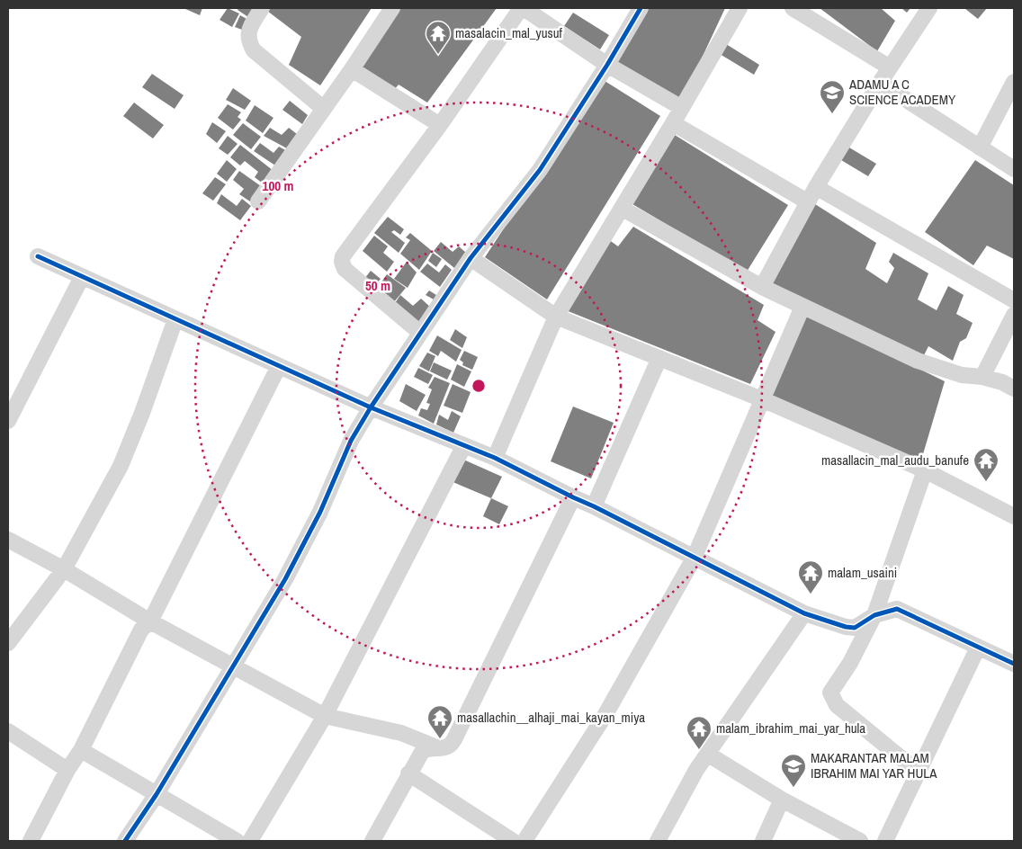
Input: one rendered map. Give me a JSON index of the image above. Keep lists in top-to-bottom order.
{
  "places": {
    "temple": [
      "masalacin_mal_yusuf",
      "masallacin_mal_audu_banufe",
      "malam_usaini",
      "masallachin__alhaji_mai_kayan_miya",
      "malam_ibrahim_mai_yar_hula"
    ],
    "school or university": ["ADAMU A C SCIENCE ACADEMY", "MAKARANTAR MALAM IBRAHIM MAI YAR HULA"]
  },
  "rings": ["100 m", "50 m"]
}
